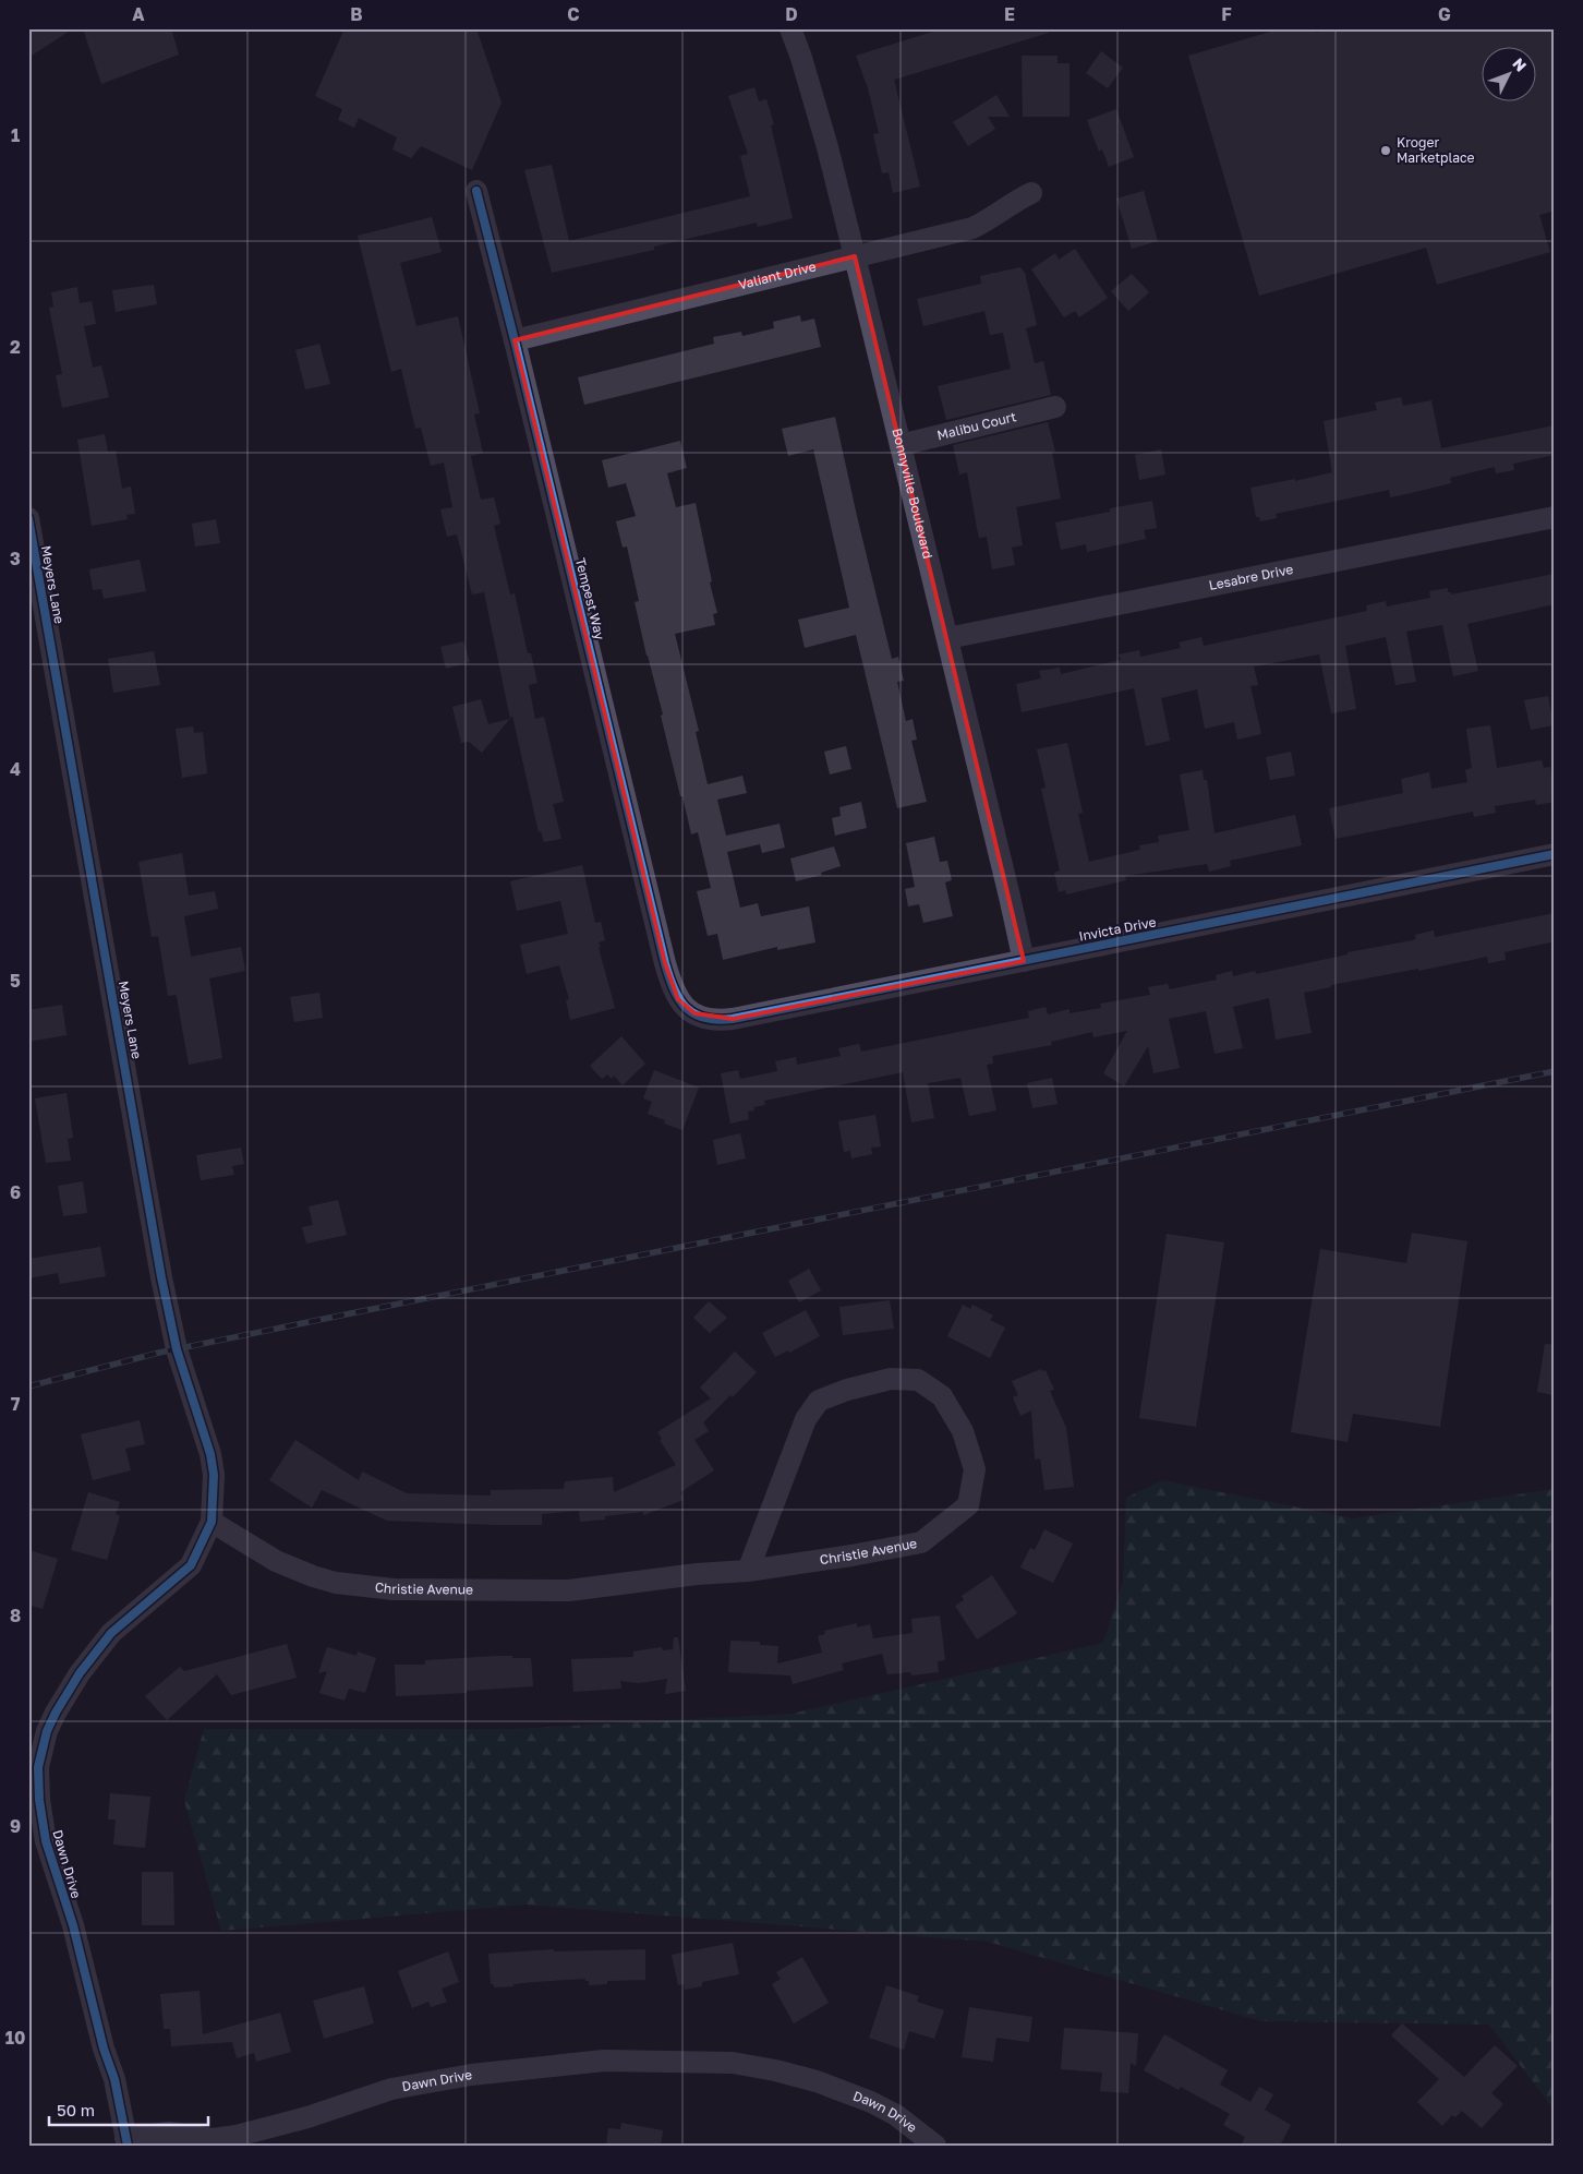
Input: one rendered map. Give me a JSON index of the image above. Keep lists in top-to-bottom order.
{
  "streets": {
    "street": [
      "Valiant Drive",
      "Malibu Court",
      "Bonnyville Boulevard",
      "Lesabre Drive",
      "Meyers Lane",
      "Tempest Way",
      "Invicta Drive",
      "Christie Avenue",
      "Dawn Drive"
    ]
  },
  "crossings": [
    ["Valiant Drive", "Bonnyville Boulevard"],
    ["Valiant Drive", "Tempest Way"],
    ["Malibu Court", "Bonnyville Boulevard"],
    ["Bonnyville Boulevard", "Lesabre Drive"],
    ["Bonnyville Boulevard", "Invicta Drive"],
    ["Meyers Lane", "Christie Avenue"],
    ["Meyers Lane", "Dawn Drive"],
    ["Tempest Way", "Invicta Drive"],
    ["Christie Avenue", "Dawn Drive"]
  ],
  "places": ["Kroger Marketplace"],
  "scale_bar": "50 m",
  "north": "top right",
  "grid": {
    "columns": [
      "A",
      "B",
      "C",
      "D",
      "E",
      "F",
      "G"
    ],
    "rows": [
      "1",
      "2",
      "3",
      "4",
      "5",
      "6",
      "7",
      "8",
      "9",
      "10"
    ]
  }
}
